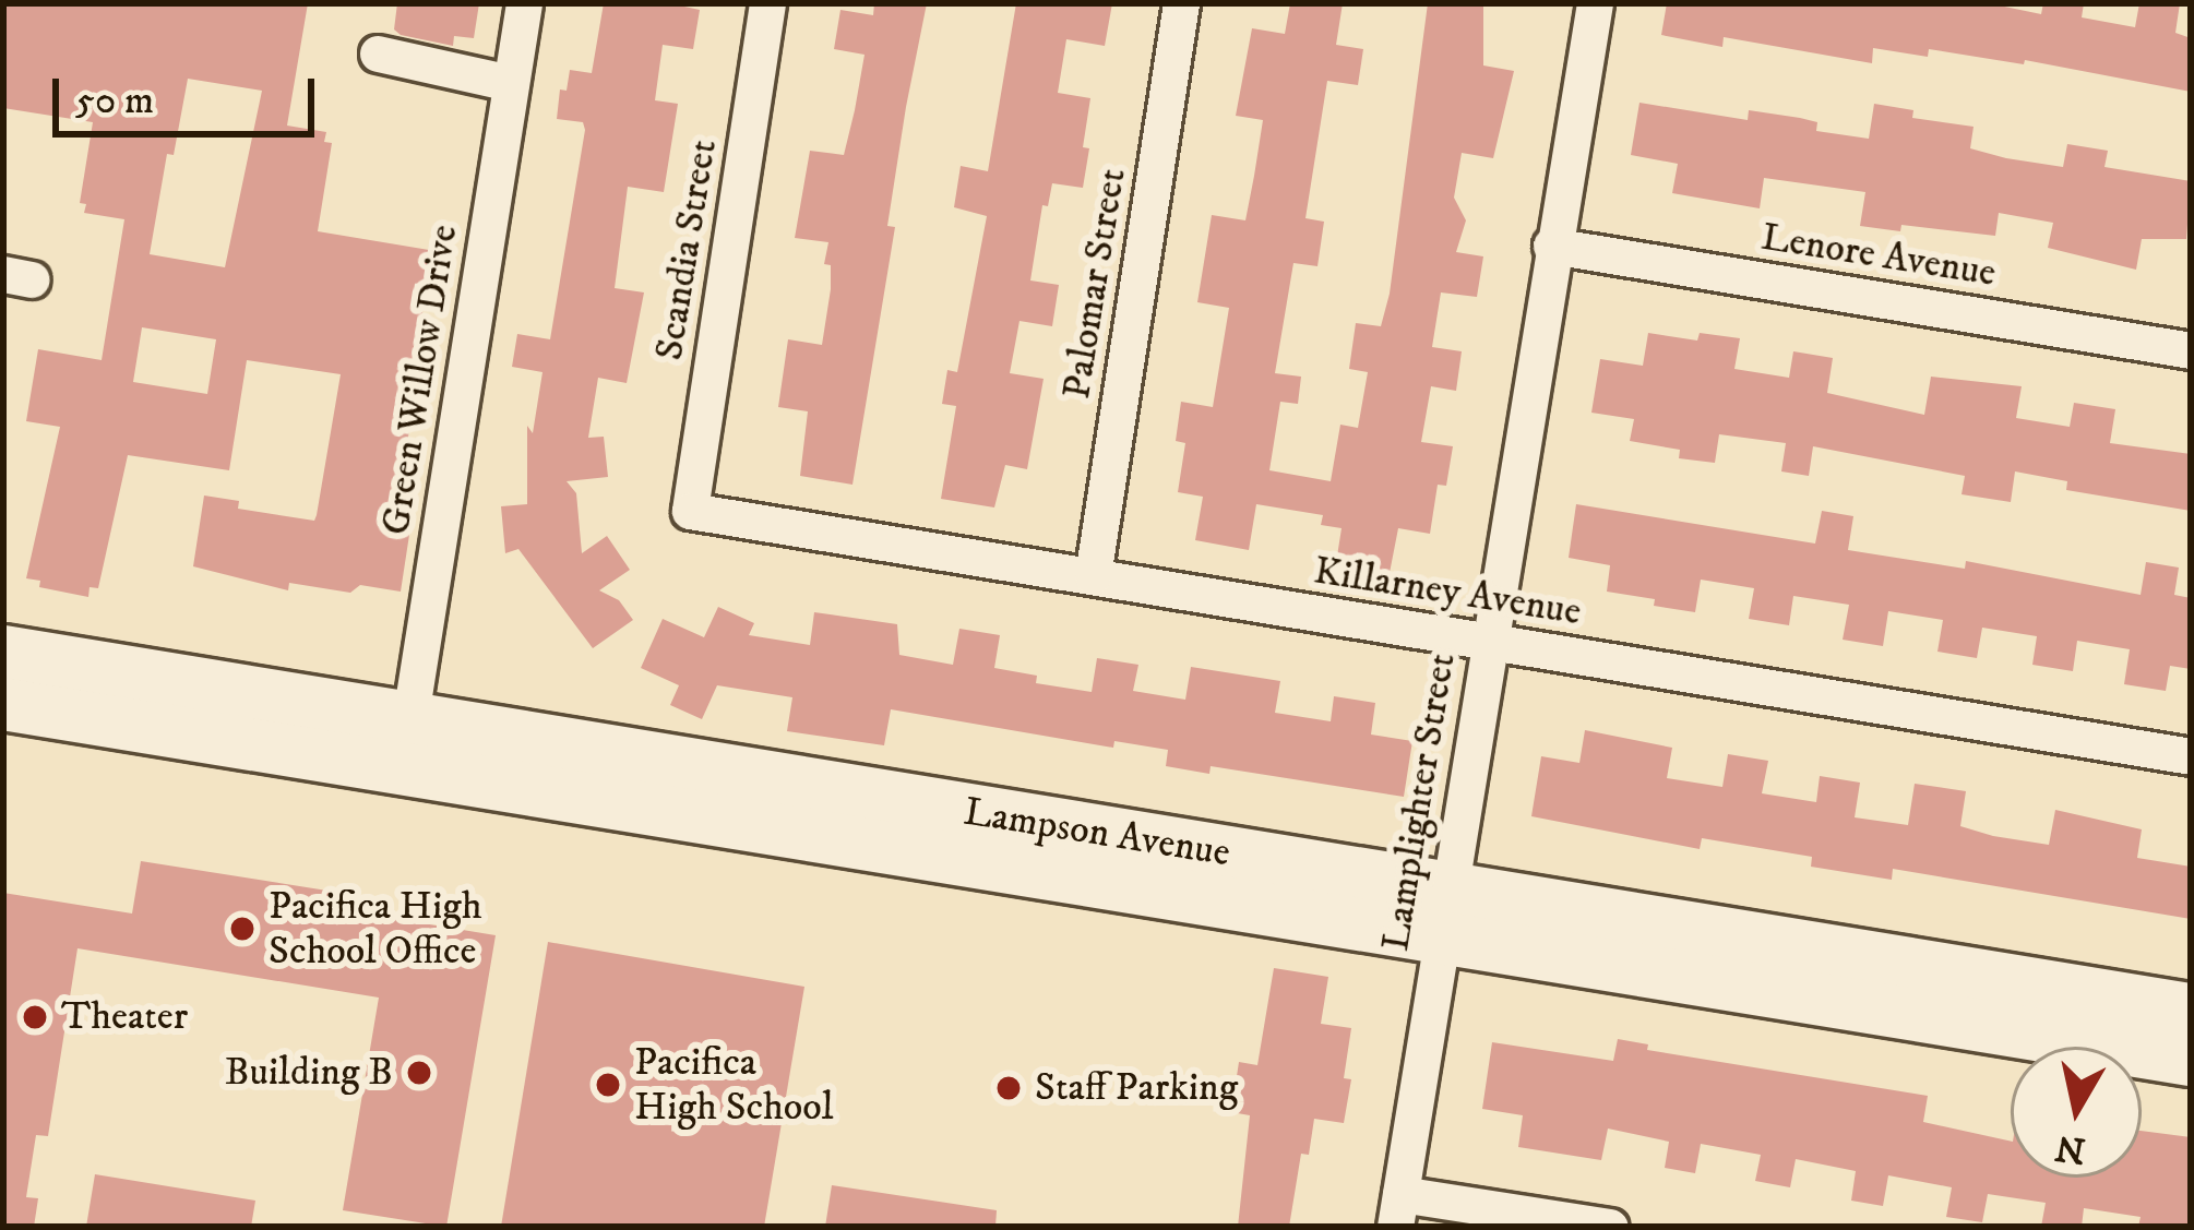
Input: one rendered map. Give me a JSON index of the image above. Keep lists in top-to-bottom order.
{
  "streets": {
    "main road": ["Lampson Avenue"],
    "street": [
      "Scandia Street",
      "Lenore Avenue",
      "Palomar Street",
      "Green Willow Drive",
      "Killarney Avenue",
      "Lamplighter Street"
    ]
  },
  "crossings": [
    ["Scandia Street", "Killarney Avenue"],
    ["Lenore Avenue", "Lamplighter Street"],
    ["Palomar Street", "Killarney Avenue"],
    ["Green Willow Drive", "Lampson Avenue"],
    ["Killarney Avenue", "Lamplighter Street"],
    ["Lamplighter Street", "Lampson Avenue"]
  ],
  "places": [
    "Pacifica High School Office",
    "Theater",
    "Building B",
    "Pacifica High School",
    "Staff Parking"
  ],
  "scale_bar": "50 m",
  "north": "bottom"
}
